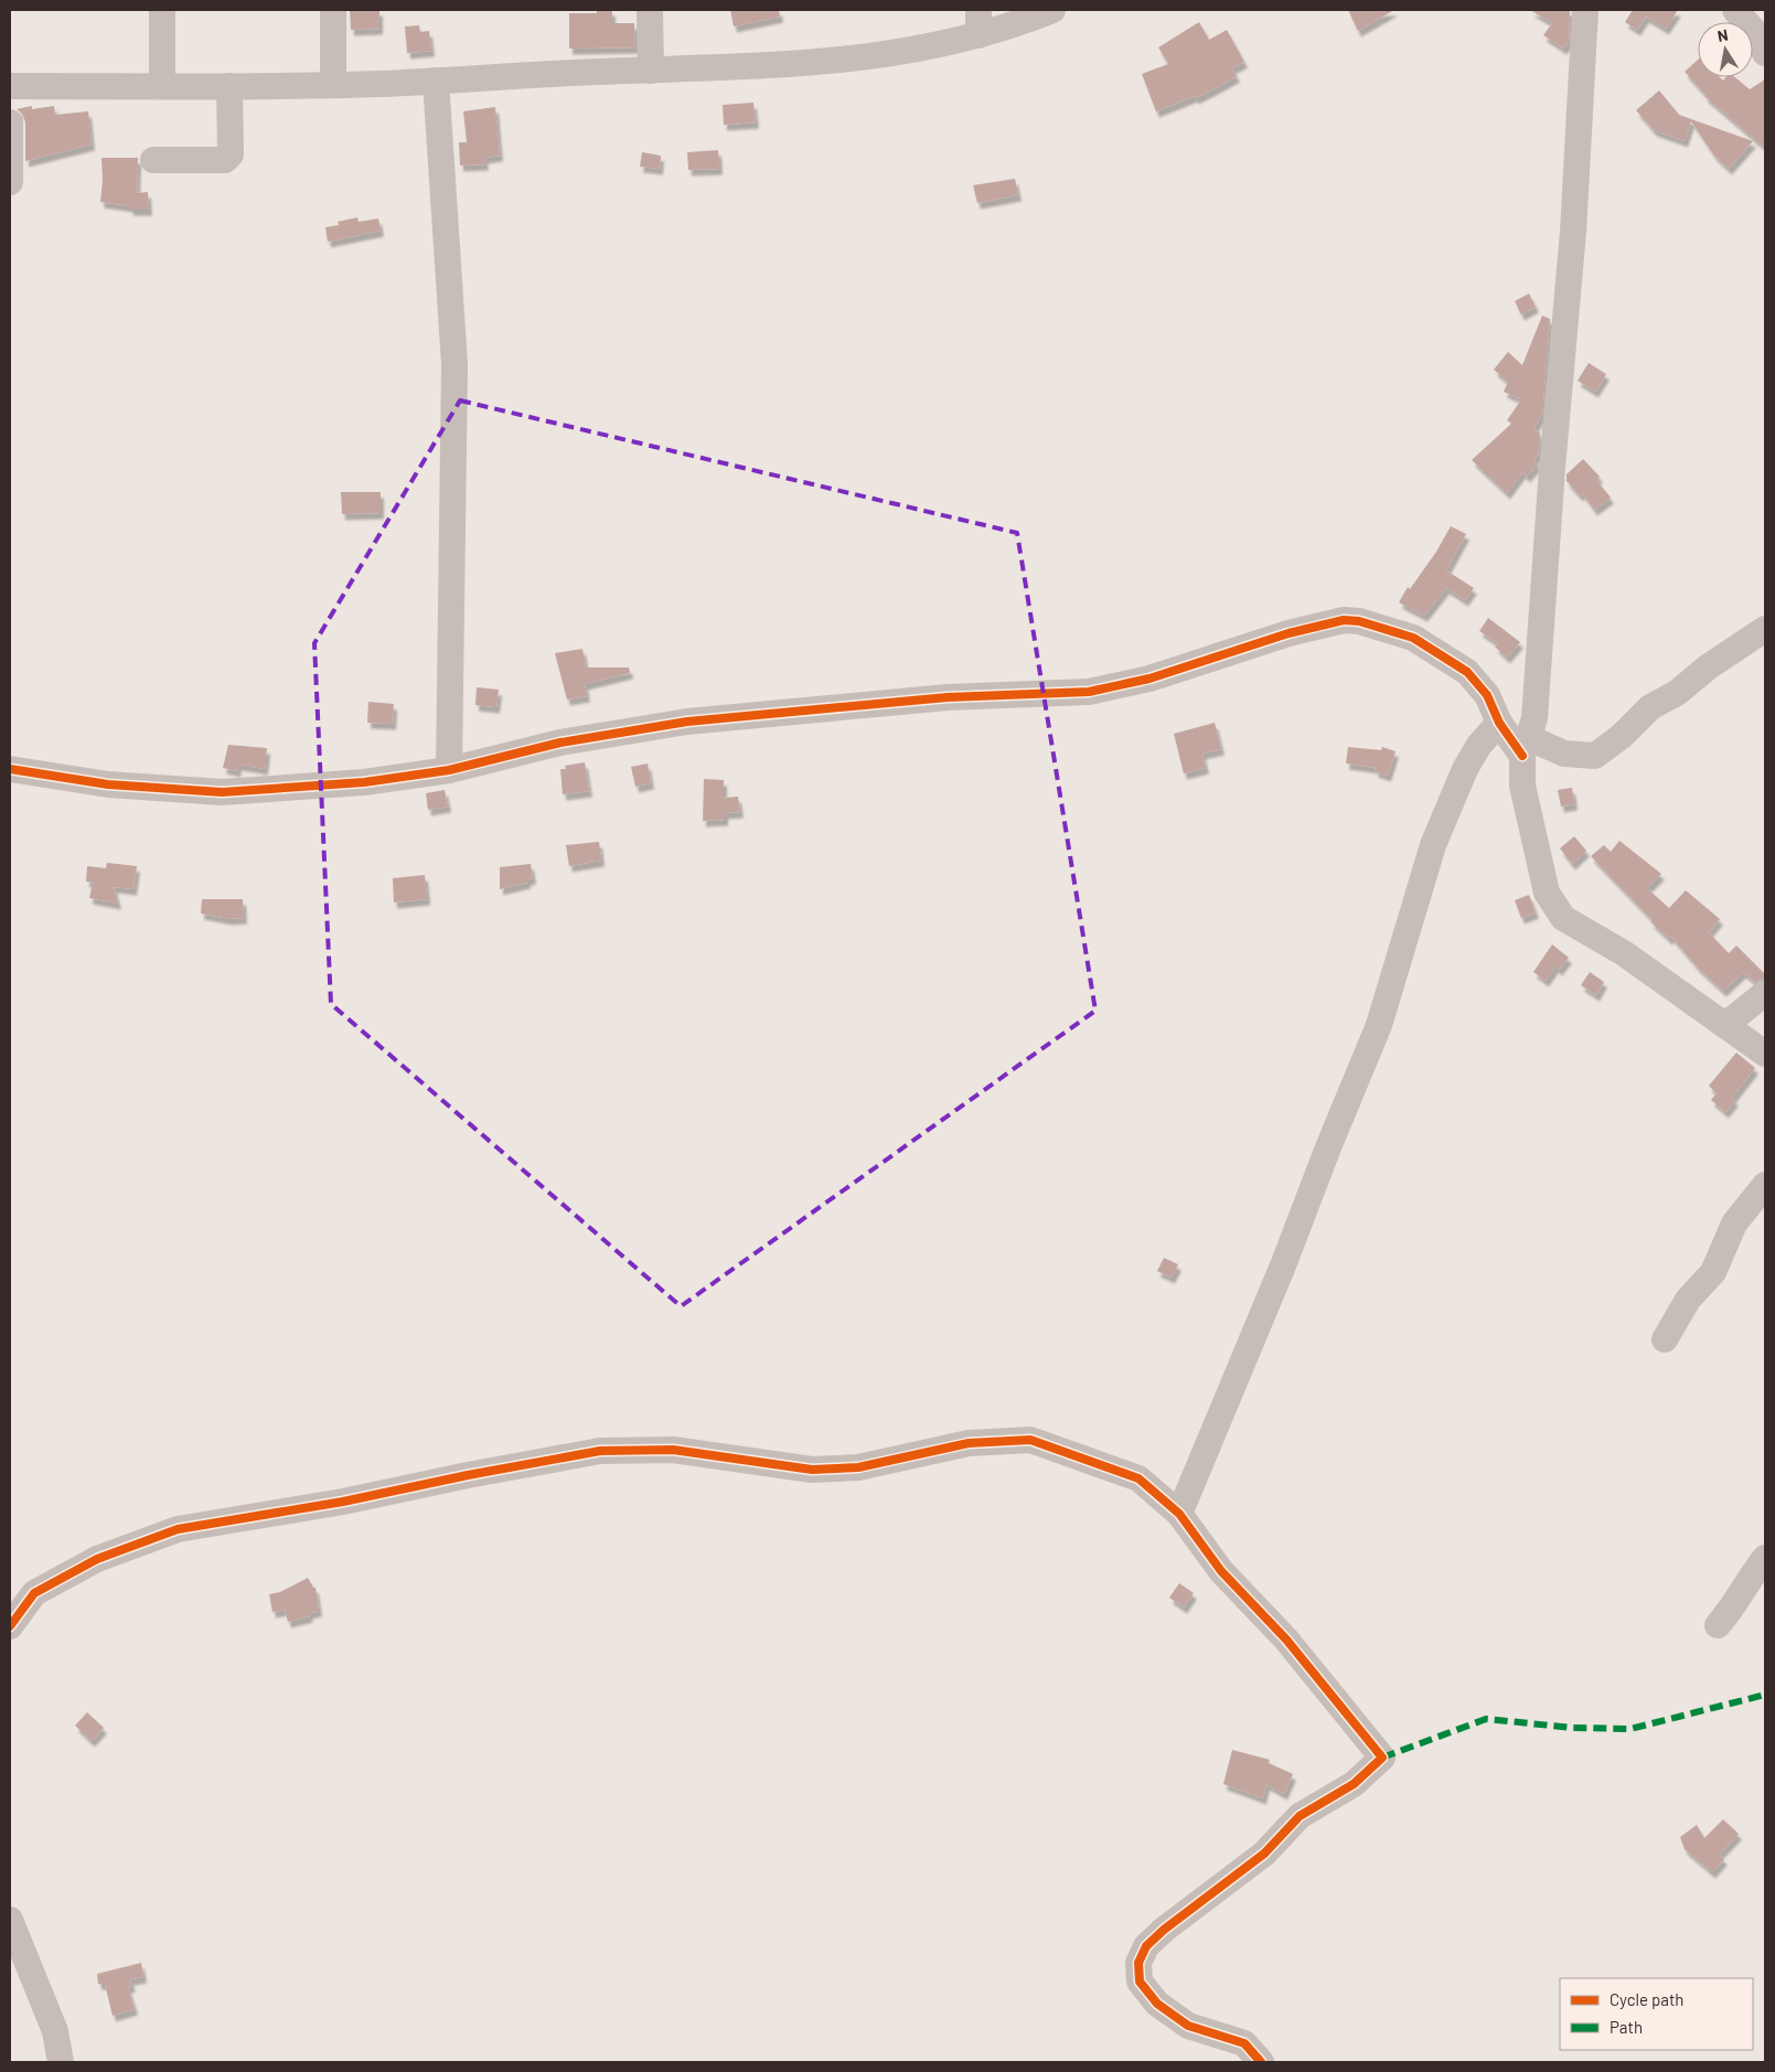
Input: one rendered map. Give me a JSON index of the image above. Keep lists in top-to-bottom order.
{
  "legend": ["Cycle path", "Path"],
  "north": "top"
}
